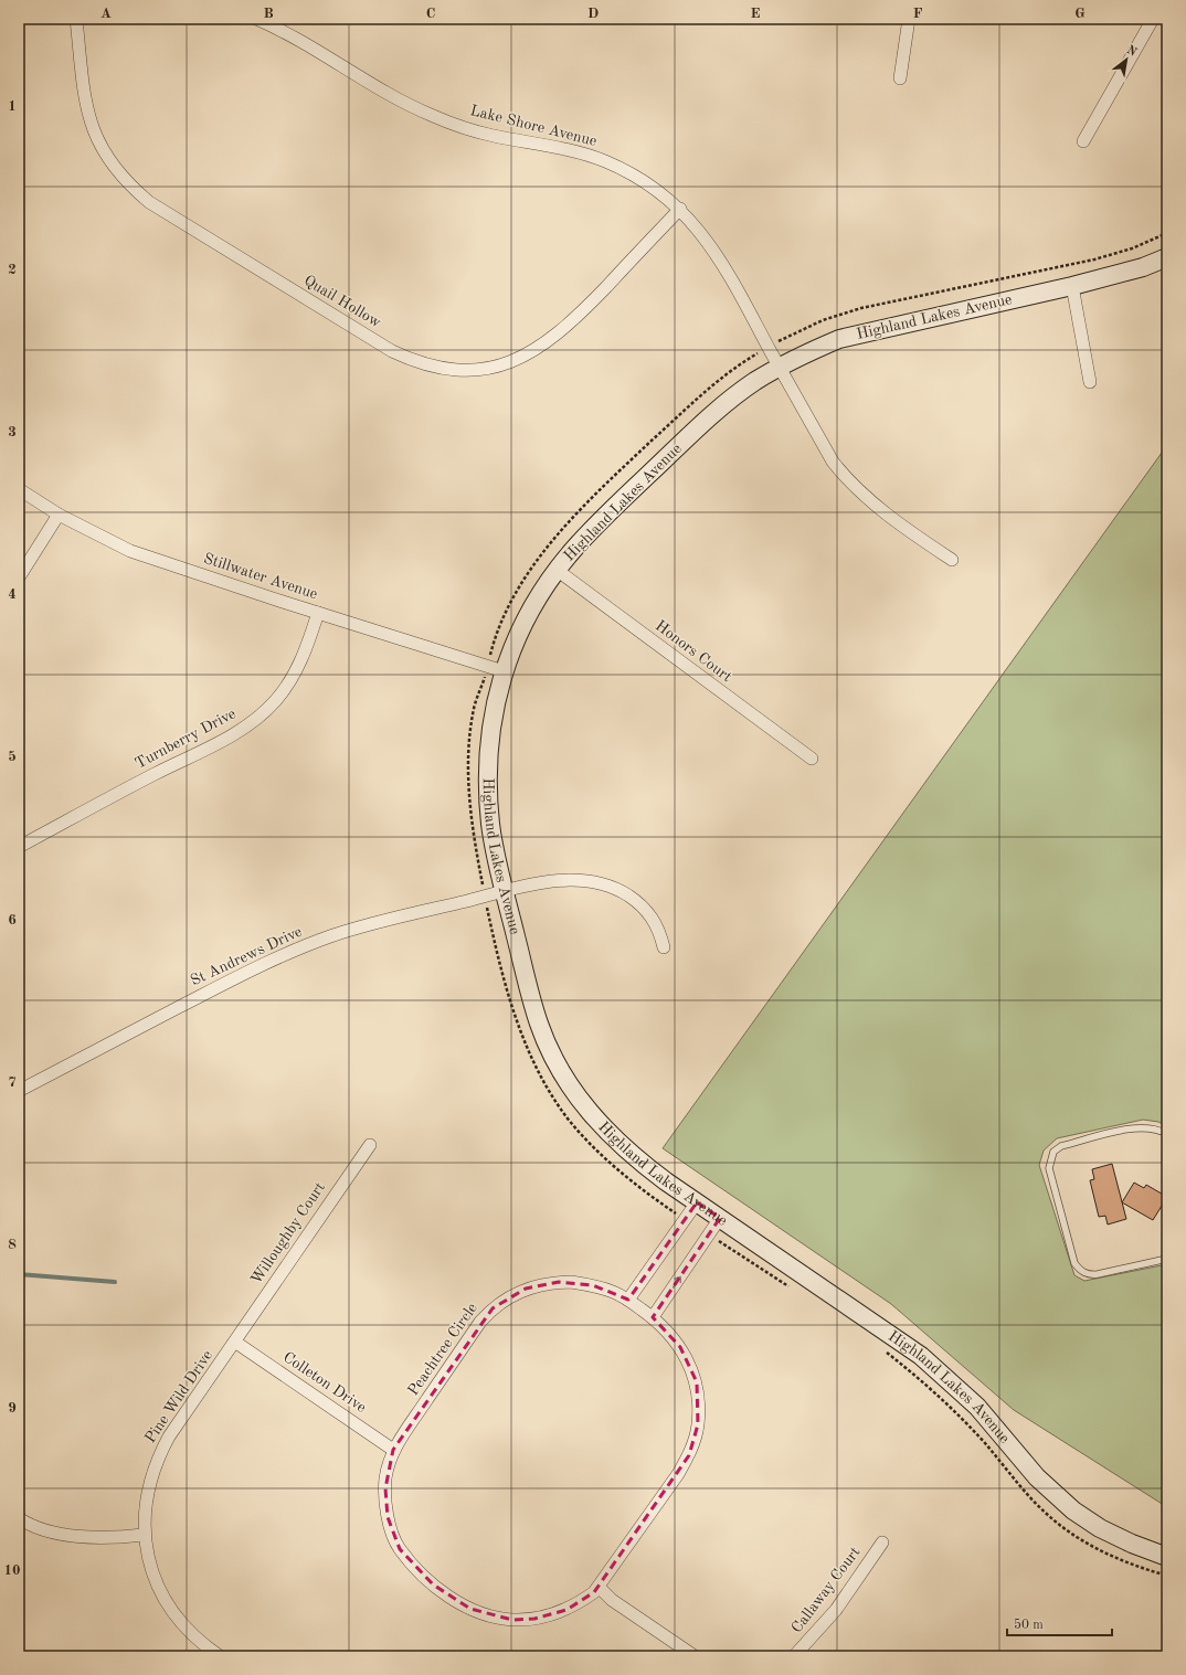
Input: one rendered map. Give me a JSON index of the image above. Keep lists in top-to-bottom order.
{
  "streets": {
    "street": [
      "Lake Shore Avenue",
      "Quail Hollow",
      "Highland Lakes Avenue",
      "Stillwater Avenue",
      "Honors Court",
      "Turnberry Drive",
      "St Andrews Drive",
      "Willoughby Court",
      "Peachtree Circle",
      "Colleton Drive",
      "Pine Wild Drive",
      "Callaway Court"
    ]
  },
  "crossings": [
    ["Lake Shore Avenue", "Quail Hollow"],
    ["Lake Shore Avenue", "Highland Lakes Avenue"],
    ["Highland Lakes Avenue", "Stillwater Avenue"],
    ["Highland Lakes Avenue", "Honors Court"],
    ["Highland Lakes Avenue", "St Andrews Drive"],
    ["Stillwater Avenue", "Turnberry Drive"],
    ["Willoughby Court", "Colleton Drive"],
    ["Willoughby Court", "Pine Wild Drive"],
    ["Peachtree Circle", "Colleton Drive"],
    ["Colleton Drive", "Pine Wild Drive"]
  ],
  "scale_bar": "50 m",
  "north": "top right",
  "grid": {
    "columns": [
      "A",
      "B",
      "C",
      "D",
      "E",
      "F",
      "G"
    ],
    "rows": [
      "1",
      "2",
      "3",
      "4",
      "5",
      "6",
      "7",
      "8",
      "9",
      "10"
    ]
  }
}
